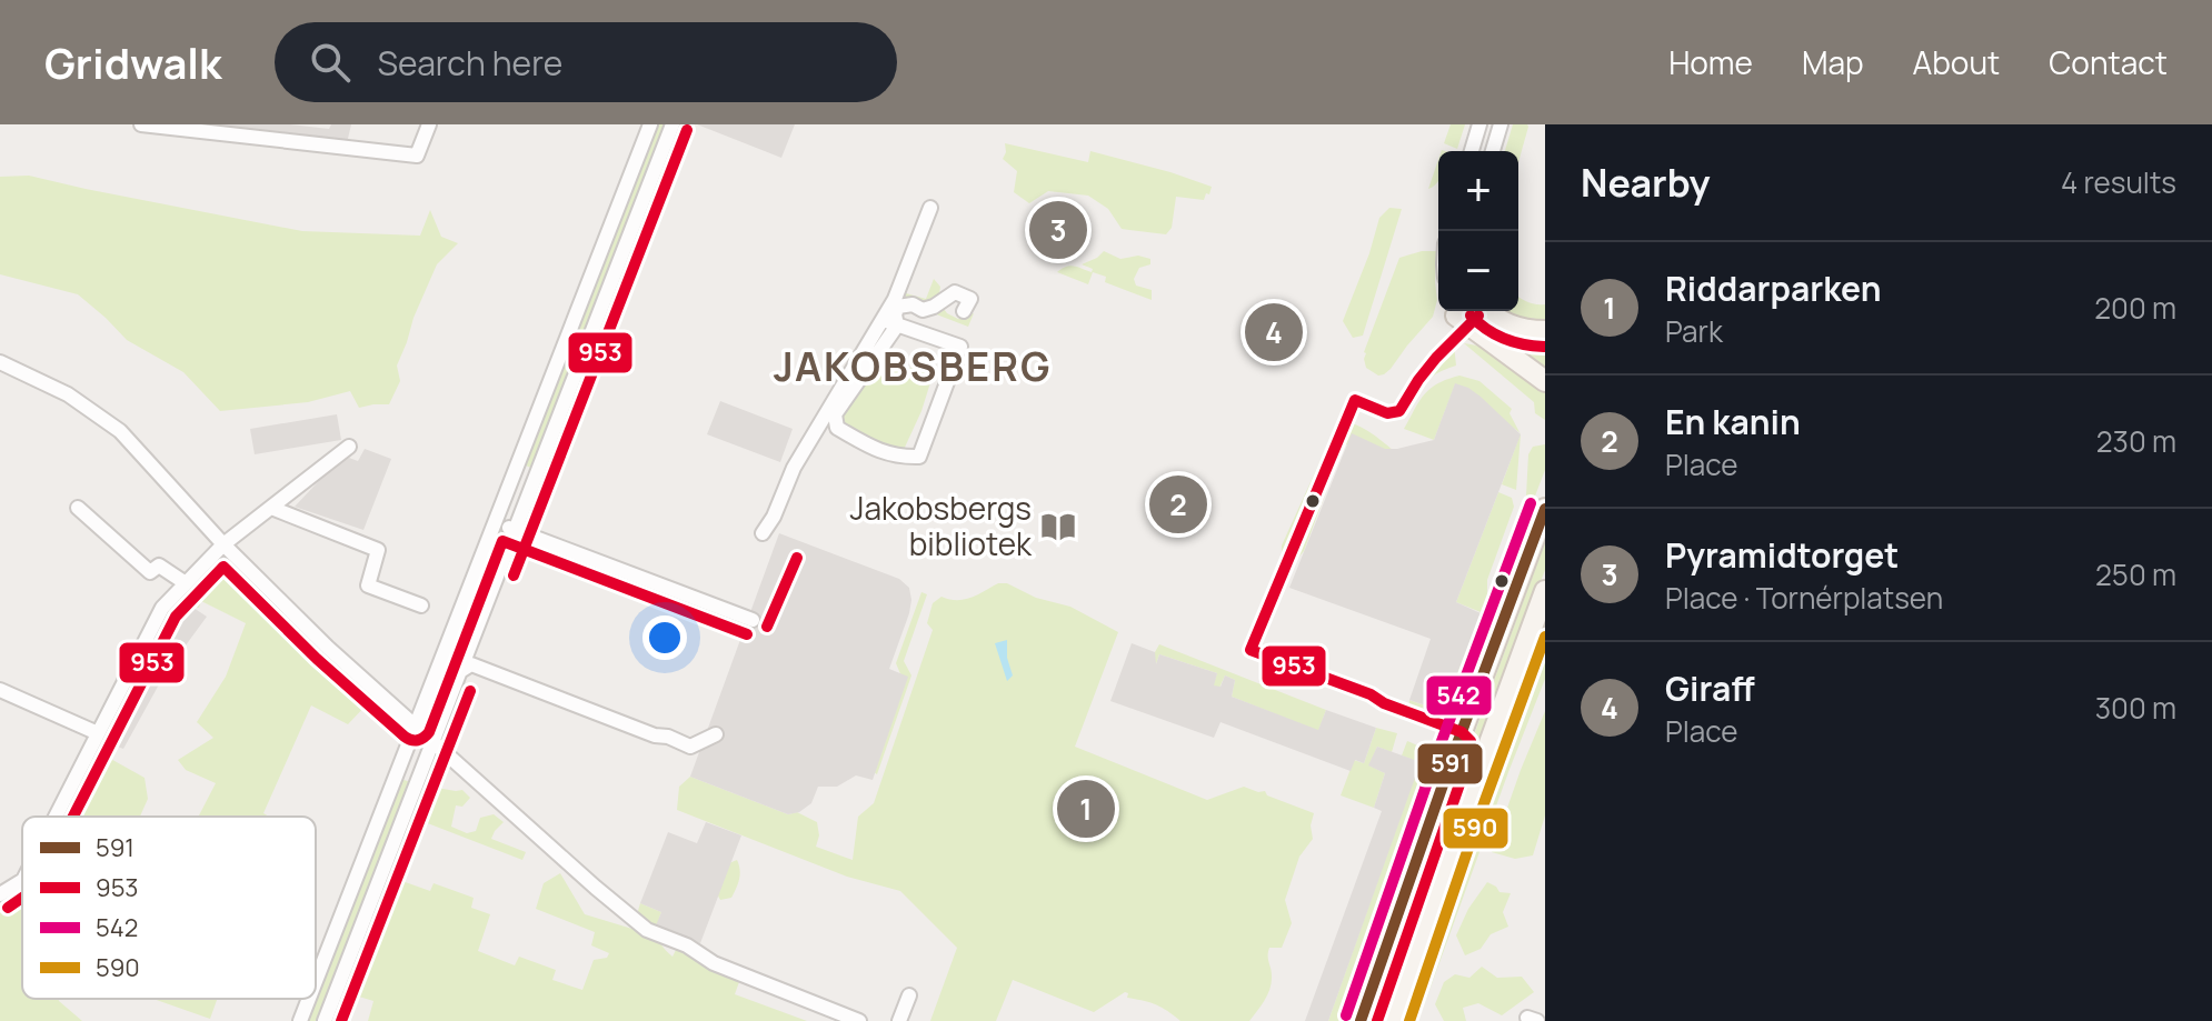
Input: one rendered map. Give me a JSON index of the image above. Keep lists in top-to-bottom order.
{
  "districts": ["JAKOBSBERG"],
  "places": {
    "library": ["Jakobsbergs bibliotek"]
  },
  "lines": [
    "transit line 953",
    "transit line 542",
    "transit line 591",
    "transit line 590"
  ],
  "legend": [
    "591",
    "953",
    "542",
    "590"
  ],
  "page": {
    "header": "Gridwalk",
    "search": "Search here",
    "nav": [
      "Home",
      "Map",
      "About",
      "Contact"
    ],
    "heading": ["Nearby", "4 results"],
    "map_buttons": ["+", "−"],
    "pins": [
      "3",
      "4",
      "2",
      "1"
    ],
    "list": [
      {
        "mark": "1",
        "name": "Riddarparken",
        "note": "Park",
        "value": "200 m"
      },
      {
        "mark": "2",
        "name": "En kanin",
        "note": "Place",
        "value": "230 m"
      },
      {
        "mark": "3",
        "name": "Pyramidtorget",
        "note": "Place · Tornérplatsen",
        "value": "250 m"
      },
      {
        "mark": "4",
        "name": "Giraff",
        "note": "Place",
        "value": "300 m"
      }
    ]
  }
}
